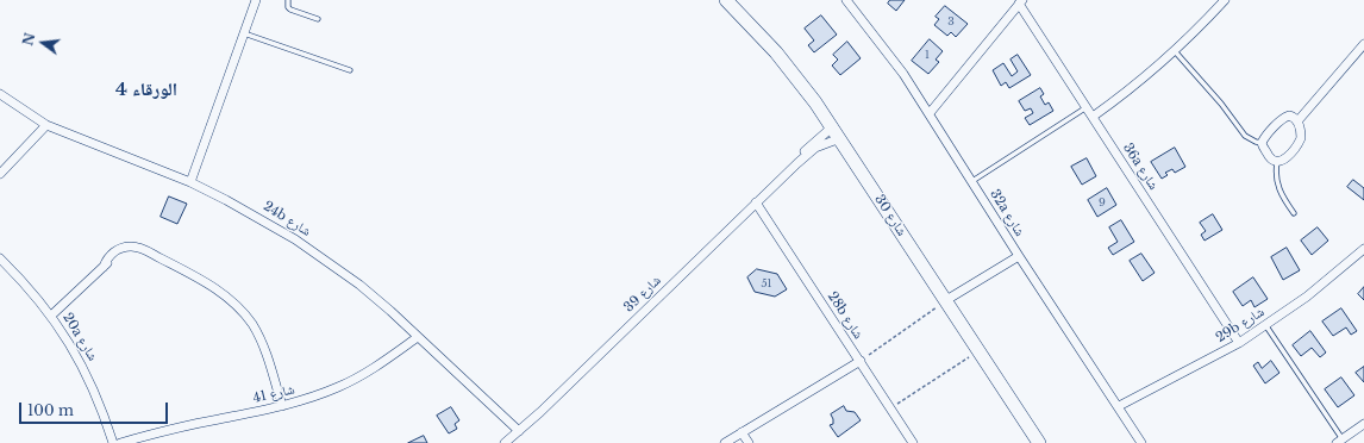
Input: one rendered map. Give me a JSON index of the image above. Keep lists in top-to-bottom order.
{
  "streets": {
    "street": [
      "36a شارع",
      "32a شارع",
      "شارع 30",
      "24b شارع",
      "شارع 39",
      "28b شارع",
      "29b شارع",
      "20a شارع",
      "شارع 41"
    ]
  },
  "crossings": [
    ["36a شارع", "29b شارع"],
    ["32a شارع", "29b شارع"],
    ["شارع 30", "شارع 39"],
    ["24b شارع", "شارع 39"],
    ["24b شارع", "شارع 41"],
    ["شارع 39", "28b شارع"]
  ],
  "districts": ["الورقاء 4"],
  "house_numbers": [
    "3",
    "1",
    "9",
    "51"
  ],
  "scale_bar": "100 m",
  "north": "left"
}
